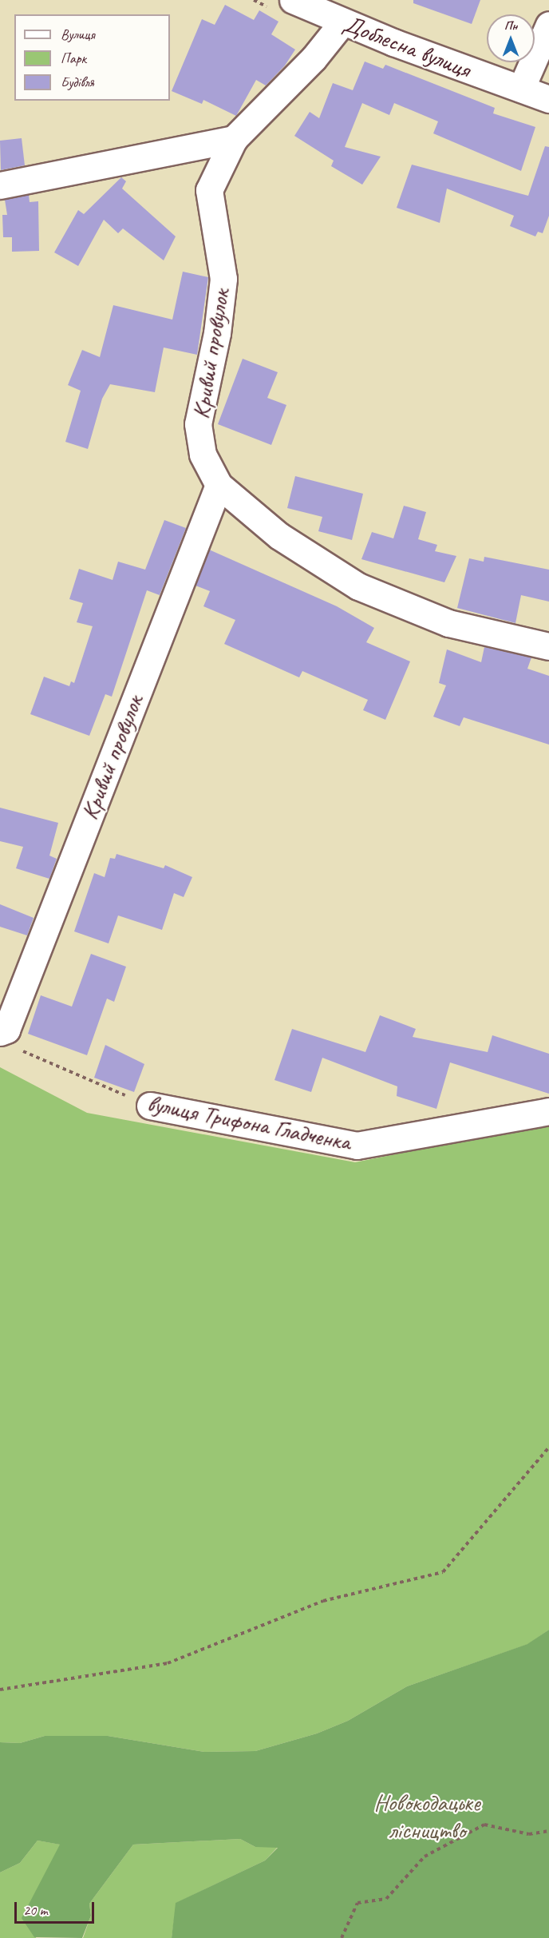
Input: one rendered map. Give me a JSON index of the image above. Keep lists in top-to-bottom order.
{
  "streets": {
    "street": ["Доблесна вулиця", "Кривий провулок", "вулиця Трифона Гладченка"]
  },
  "crossings": [
    ["Доблесна вулиця", "Кривий провулок"],
    ["Кривий провулок", "вулиця Трифона Гладченка"]
  ],
  "parks": ["Новокодацьке лісництво"],
  "legend": ["Вулиця", "Парк", "Будівля"],
  "scale_bar": "20 m",
  "north": "top"
}
